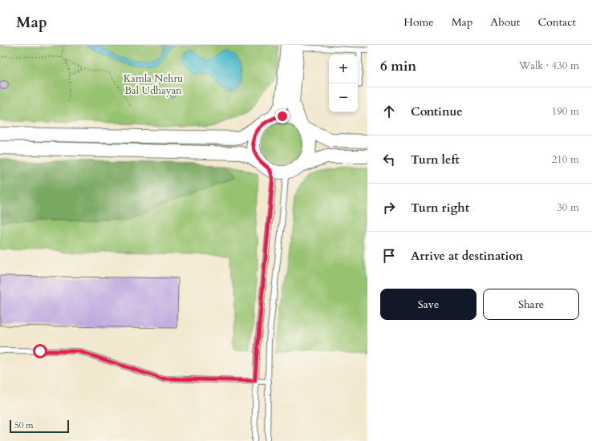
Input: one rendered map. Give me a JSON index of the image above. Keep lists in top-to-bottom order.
{
  "parks": ["Kamla Nehru Bal Udhayan"],
  "scale_bar": "50 m",
  "page": {
    "header": "Map",
    "nav": [
      "Home",
      "Map",
      "About",
      "Contact"
    ],
    "heading": ["6 min", "Walk · 430 m"],
    "map_buttons": ["+", "−"],
    "list": [
      ["Continue", "190 m"],
      ["Turn left", "210 m"],
      ["Turn right", "30 m"],
      "Arrive at destination"
    ],
    "buttons": ["Save", "Share"],
    "scale": "50 m"
  }
}
